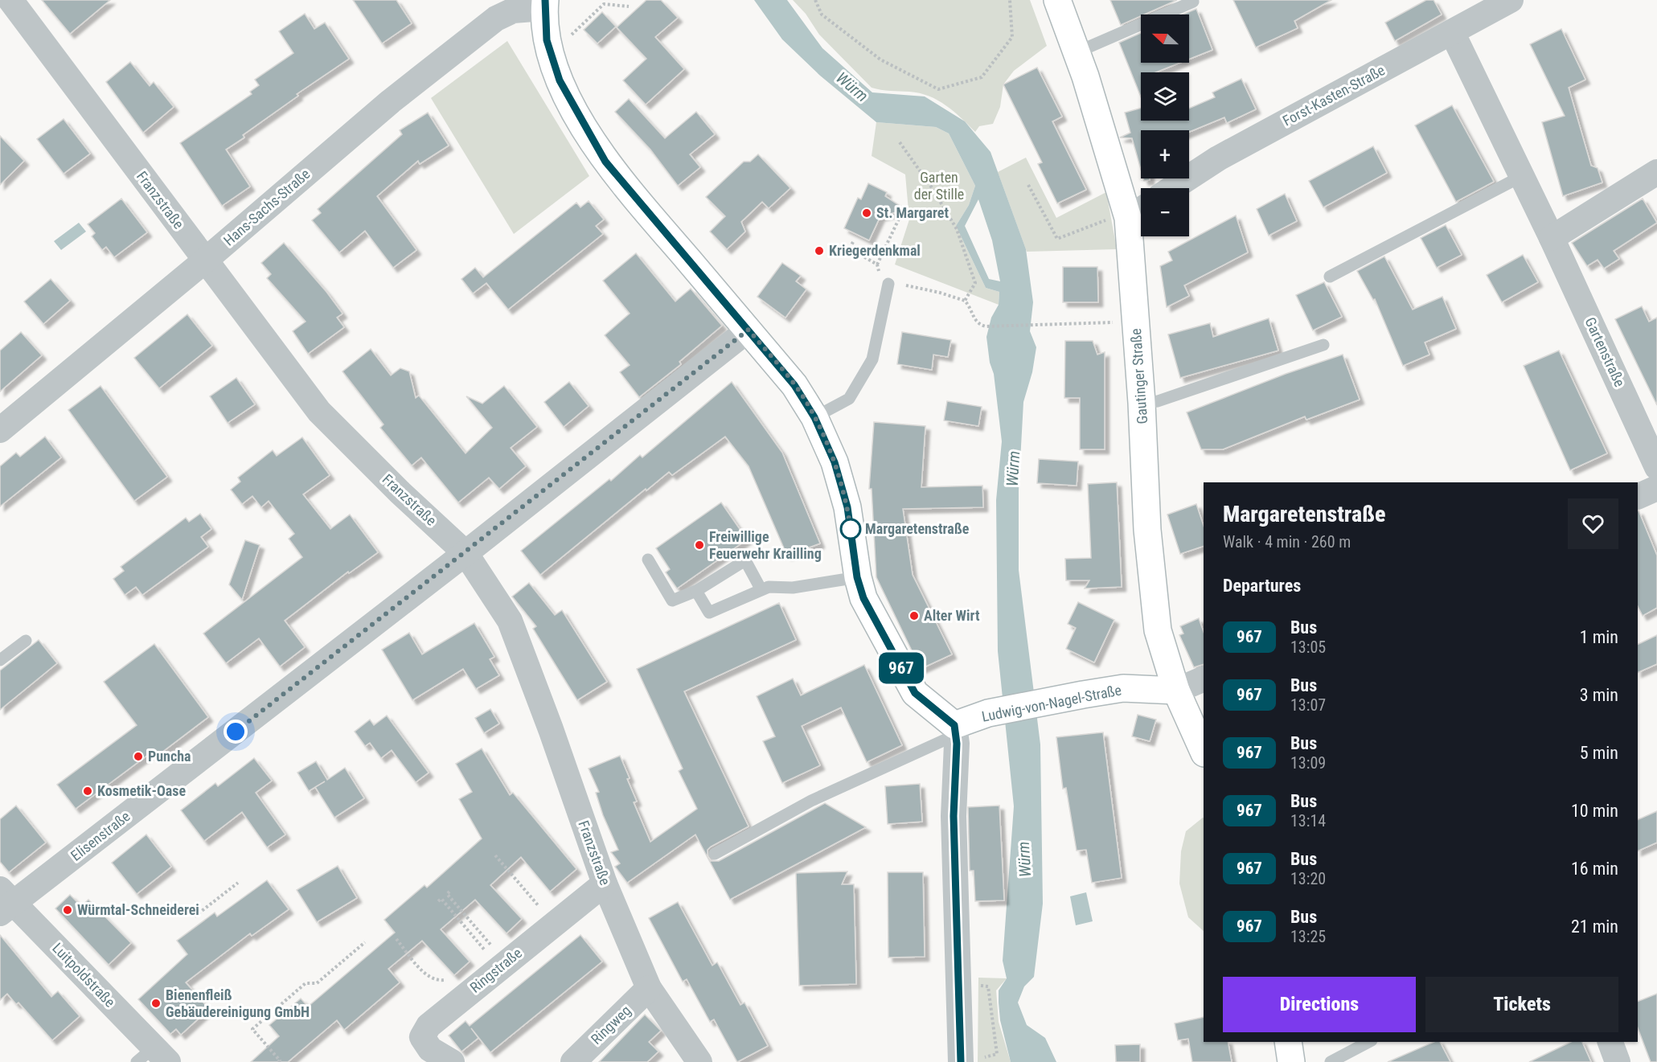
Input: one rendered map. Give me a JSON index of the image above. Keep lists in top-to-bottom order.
{
  "streets": {
    "street": [
      "Forst-Kasten-Straße",
      "Franzstraße",
      "Hans-Sachs-Straße",
      "Gartenstraße",
      "Gautinger Straße",
      "Ludwig-von-Nagel-Straße",
      "Elisenstraße",
      "Ringstraße",
      "Luitpoldstraße",
      "Ringweg"
    ]
  },
  "crossings": [
    ["Forst-Kasten-Straße", "Gartenstraße"],
    ["Franzstraße", "Hans-Sachs-Straße"],
    ["Franzstraße", "Elisenstraße"],
    ["Franzstraße", "Ringstraße"],
    ["Franzstraße", "Ringweg"],
    ["Gautinger Straße", "Ludwig-von-Nagel-Straße"],
    ["Elisenstraße", "Luitpoldstraße"]
  ],
  "water": ["Würm"],
  "parks": ["Garten der Stille"],
  "places": [
    "St. Margaret",
    "Kriegerdenkmal",
    "Margaretenstraße",
    "Freiwillige Feuerwehr Krailling",
    "Alter Wirt",
    "Puncha",
    "Kosmetik-Oase",
    "Würmtal-Schneiderei",
    "Bienenfleiß Gebäudereinigung GmbH"
  ],
  "lines": ["bus line 967"],
  "north": "left",
  "page": {
    "on_map": "967",
    "map_buttons": ["+", "−"],
    "heading": [
      ["Margaretenstraße", "Walk · 4 min · 260 m"],
      "Departures"
    ],
    "list": [
      {
        "mark": "967",
        "name": "Bus",
        "note": "13:05",
        "value": "1 min"
      },
      {
        "mark": "967",
        "name": "Bus",
        "note": "13:07",
        "value": "3 min"
      },
      {
        "mark": "967",
        "name": "Bus",
        "note": "13:09",
        "value": "5 min"
      },
      {
        "mark": "967",
        "name": "Bus",
        "note": "13:14",
        "value": "10 min"
      },
      {
        "mark": "967",
        "name": "Bus",
        "note": "13:20",
        "value": "16 min"
      },
      {
        "mark": "967",
        "name": "Bus",
        "note": "13:25",
        "value": "21 min"
      }
    ],
    "buttons": ["Directions", "Tickets"]
  }
}
